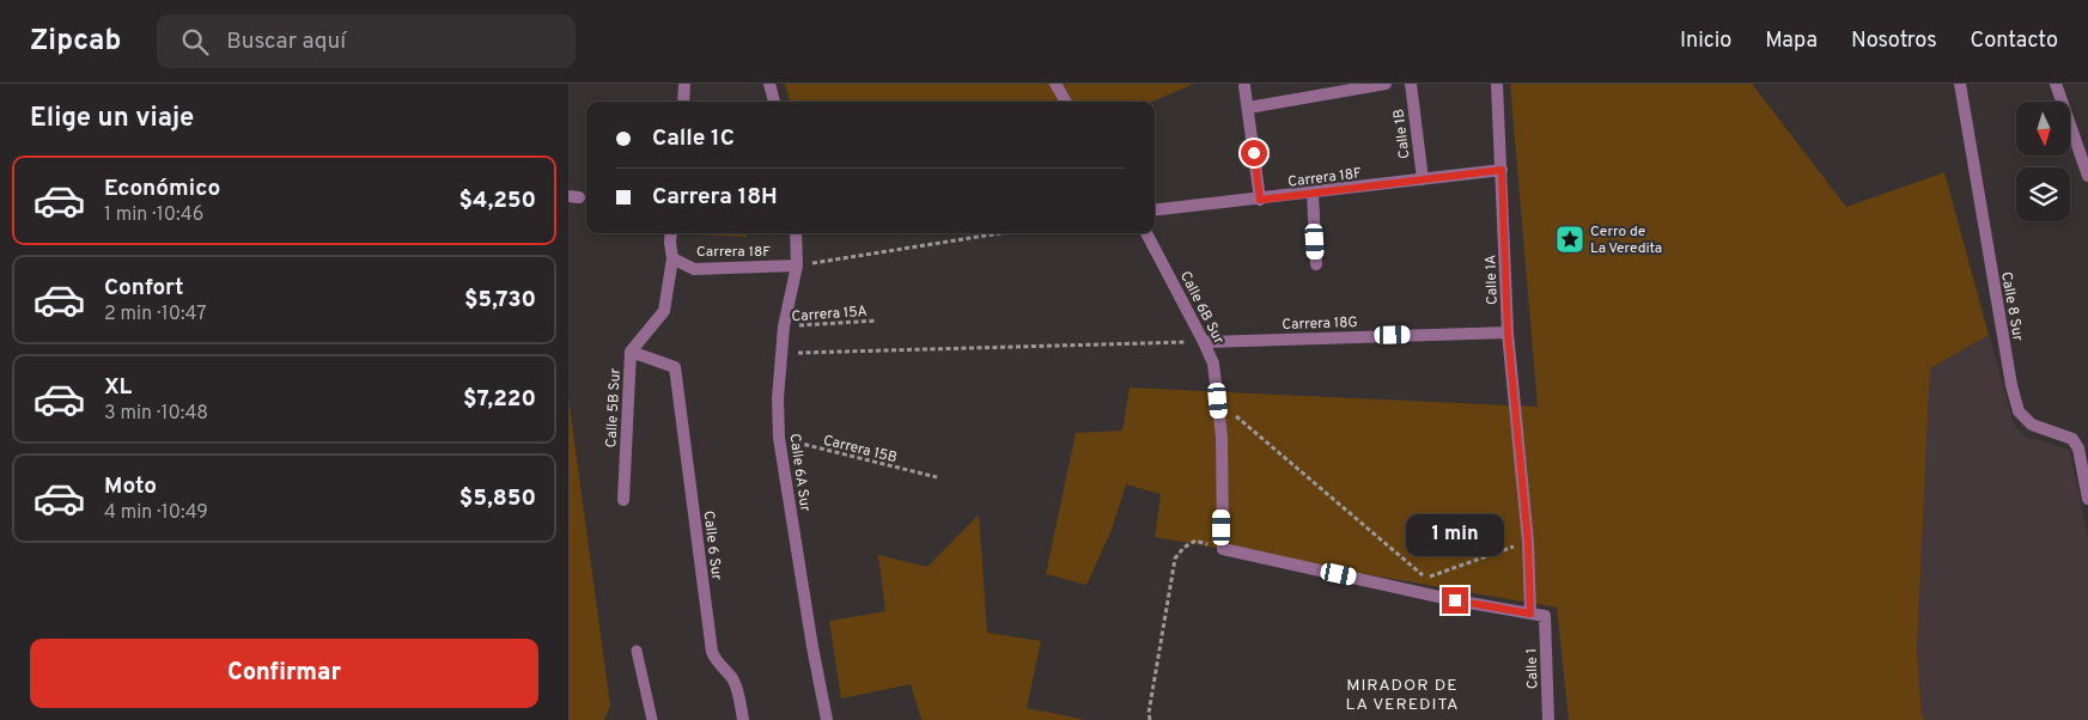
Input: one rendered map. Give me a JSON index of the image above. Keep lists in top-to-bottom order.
{
  "streets": {
    "street": [
      "Calle 1B",
      "Carrera 18F",
      "Calle 1A",
      "Calle 8 Sur",
      "Calle 6B Sur",
      "Carrera 18G",
      "Calle 5B Sur",
      "Calle 6A Sur",
      "Calle 6 Sur",
      "Calle 1"
    ],
    "path": ["Carrera 15A", "Carrera 15B"]
  },
  "crossings": [
    ["Calle 1B", "Carrera 18F"],
    ["Carrera 18F", "Calle 1A"],
    ["Carrera 18F", "Calle 5B Sur"],
    ["Carrera 18F", "Calle 6A Sur"],
    ["Calle 1A", "Carrera 18G"],
    ["Calle 1A", "Calle 1"],
    ["Calle 6B Sur", "Carrera 18G"],
    ["Carrera 15A", "Calle 6A Sur"],
    ["Calle 5B Sur", "Calle 6 Sur"],
    ["Carrera 15B", "Calle 6A Sur"]
  ],
  "districts": ["MIRADOR DE LA VEREDITA"],
  "places": {
    "place": ["Cerro de La Veredita"]
  },
  "north": "bottom",
  "page": {
    "header": "Zipcab",
    "search": "Buscar aquí",
    "nav": [
      "Inicio",
      "Mapa",
      "Nosotros",
      "Contacto"
    ],
    "heading": "Elige un viaje",
    "banner": ["Calle 1C", "Carrera 18H"],
    "list": [
      {
        "name": "Económico",
        "note": "1 min · 10:46",
        "value": "$4,250"
      },
      {
        "name": "Confort",
        "note": "2 min · 10:47",
        "value": "$5,730"
      },
      {
        "name": "XL",
        "note": "3 min · 10:48",
        "value": "$7,220"
      },
      {
        "name": "Moto",
        "note": "4 min · 10:49",
        "value": "$5,850"
      }
    ],
    "bubble": "1 min",
    "buttons": "Confirmar"
  }
}
